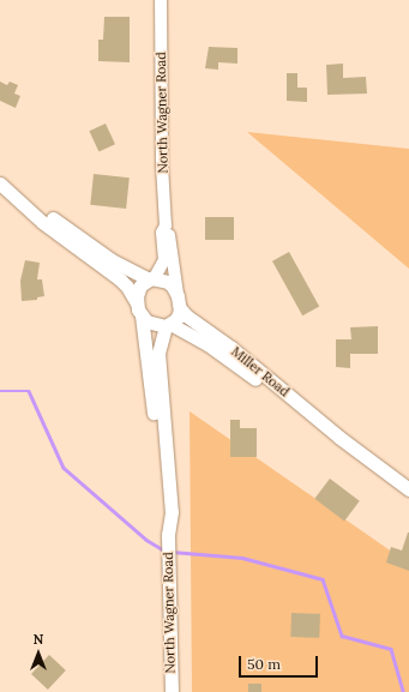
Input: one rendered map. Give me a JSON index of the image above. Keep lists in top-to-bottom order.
{
  "streets": {
    "main road": ["North Wagner Road", "Miller Road"]
  },
  "crossings": [
    ["North Wagner Road", "Miller Road"]
  ],
  "scale_bar": "50 m",
  "north": "top"
}
